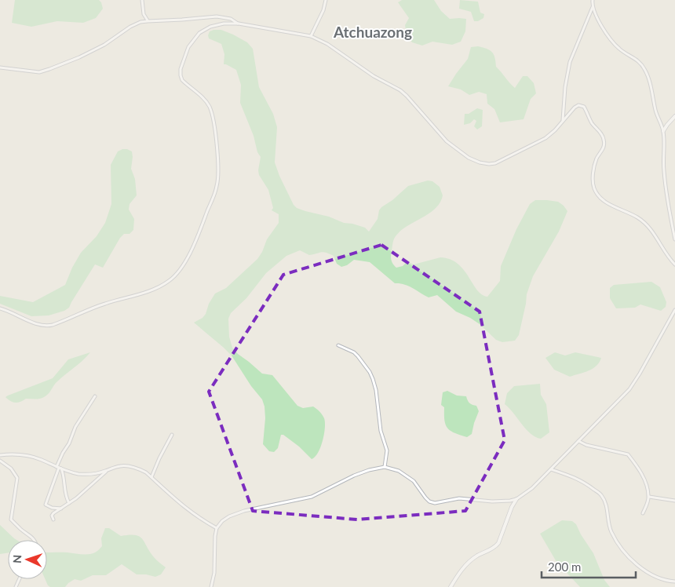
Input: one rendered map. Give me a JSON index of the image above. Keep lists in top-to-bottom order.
{
  "districts": ["Atchuazong"],
  "scale_bar": "200 m",
  "north": "left"
}
